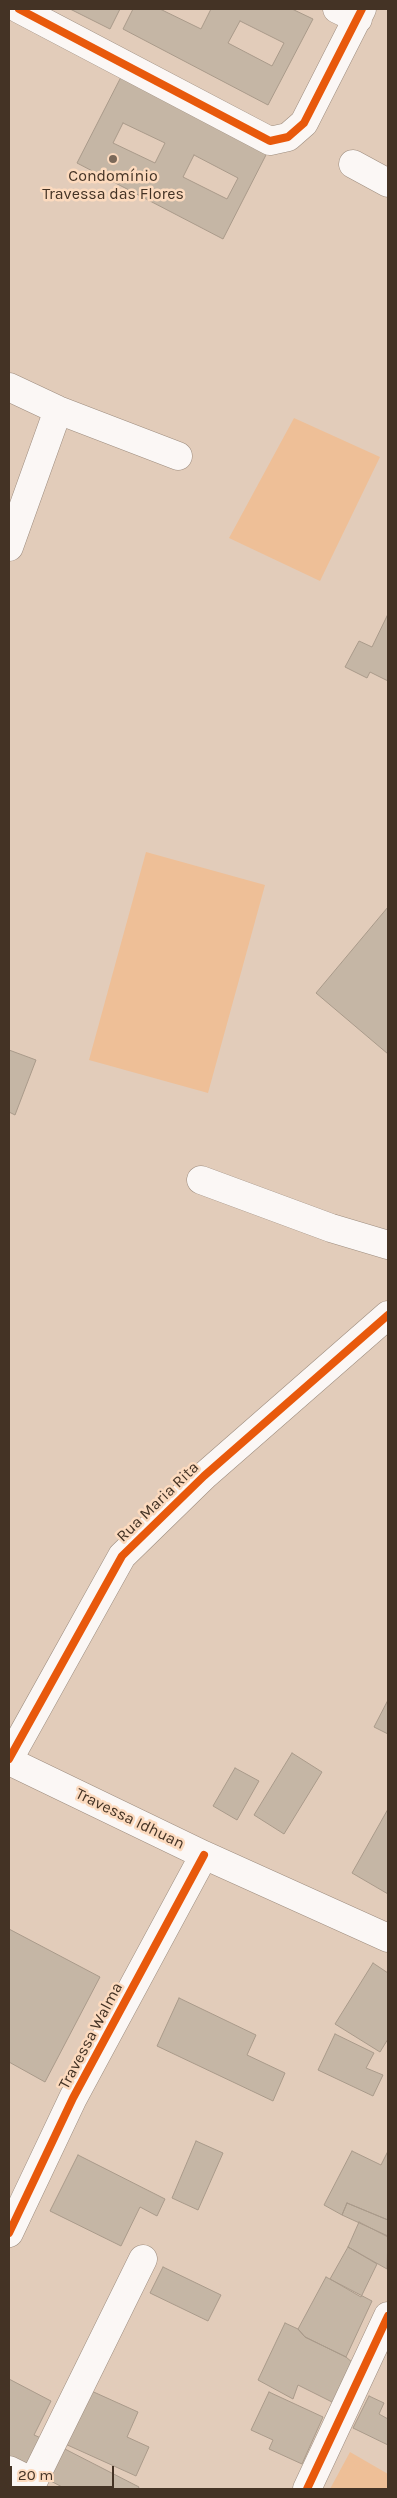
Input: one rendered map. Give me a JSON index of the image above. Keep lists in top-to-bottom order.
{
  "streets": {
    "street": ["Rua Maria Rita", "Travessa Idhuan", "Travessa Walma"]
  },
  "crossings": [
    ["Rua Maria Rita", "Travessa Idhuan"],
    ["Travessa Idhuan", "Travessa Walma"]
  ],
  "places": ["Condomínio Travessa das Flores"],
  "scale_bar": "20 m"
}
